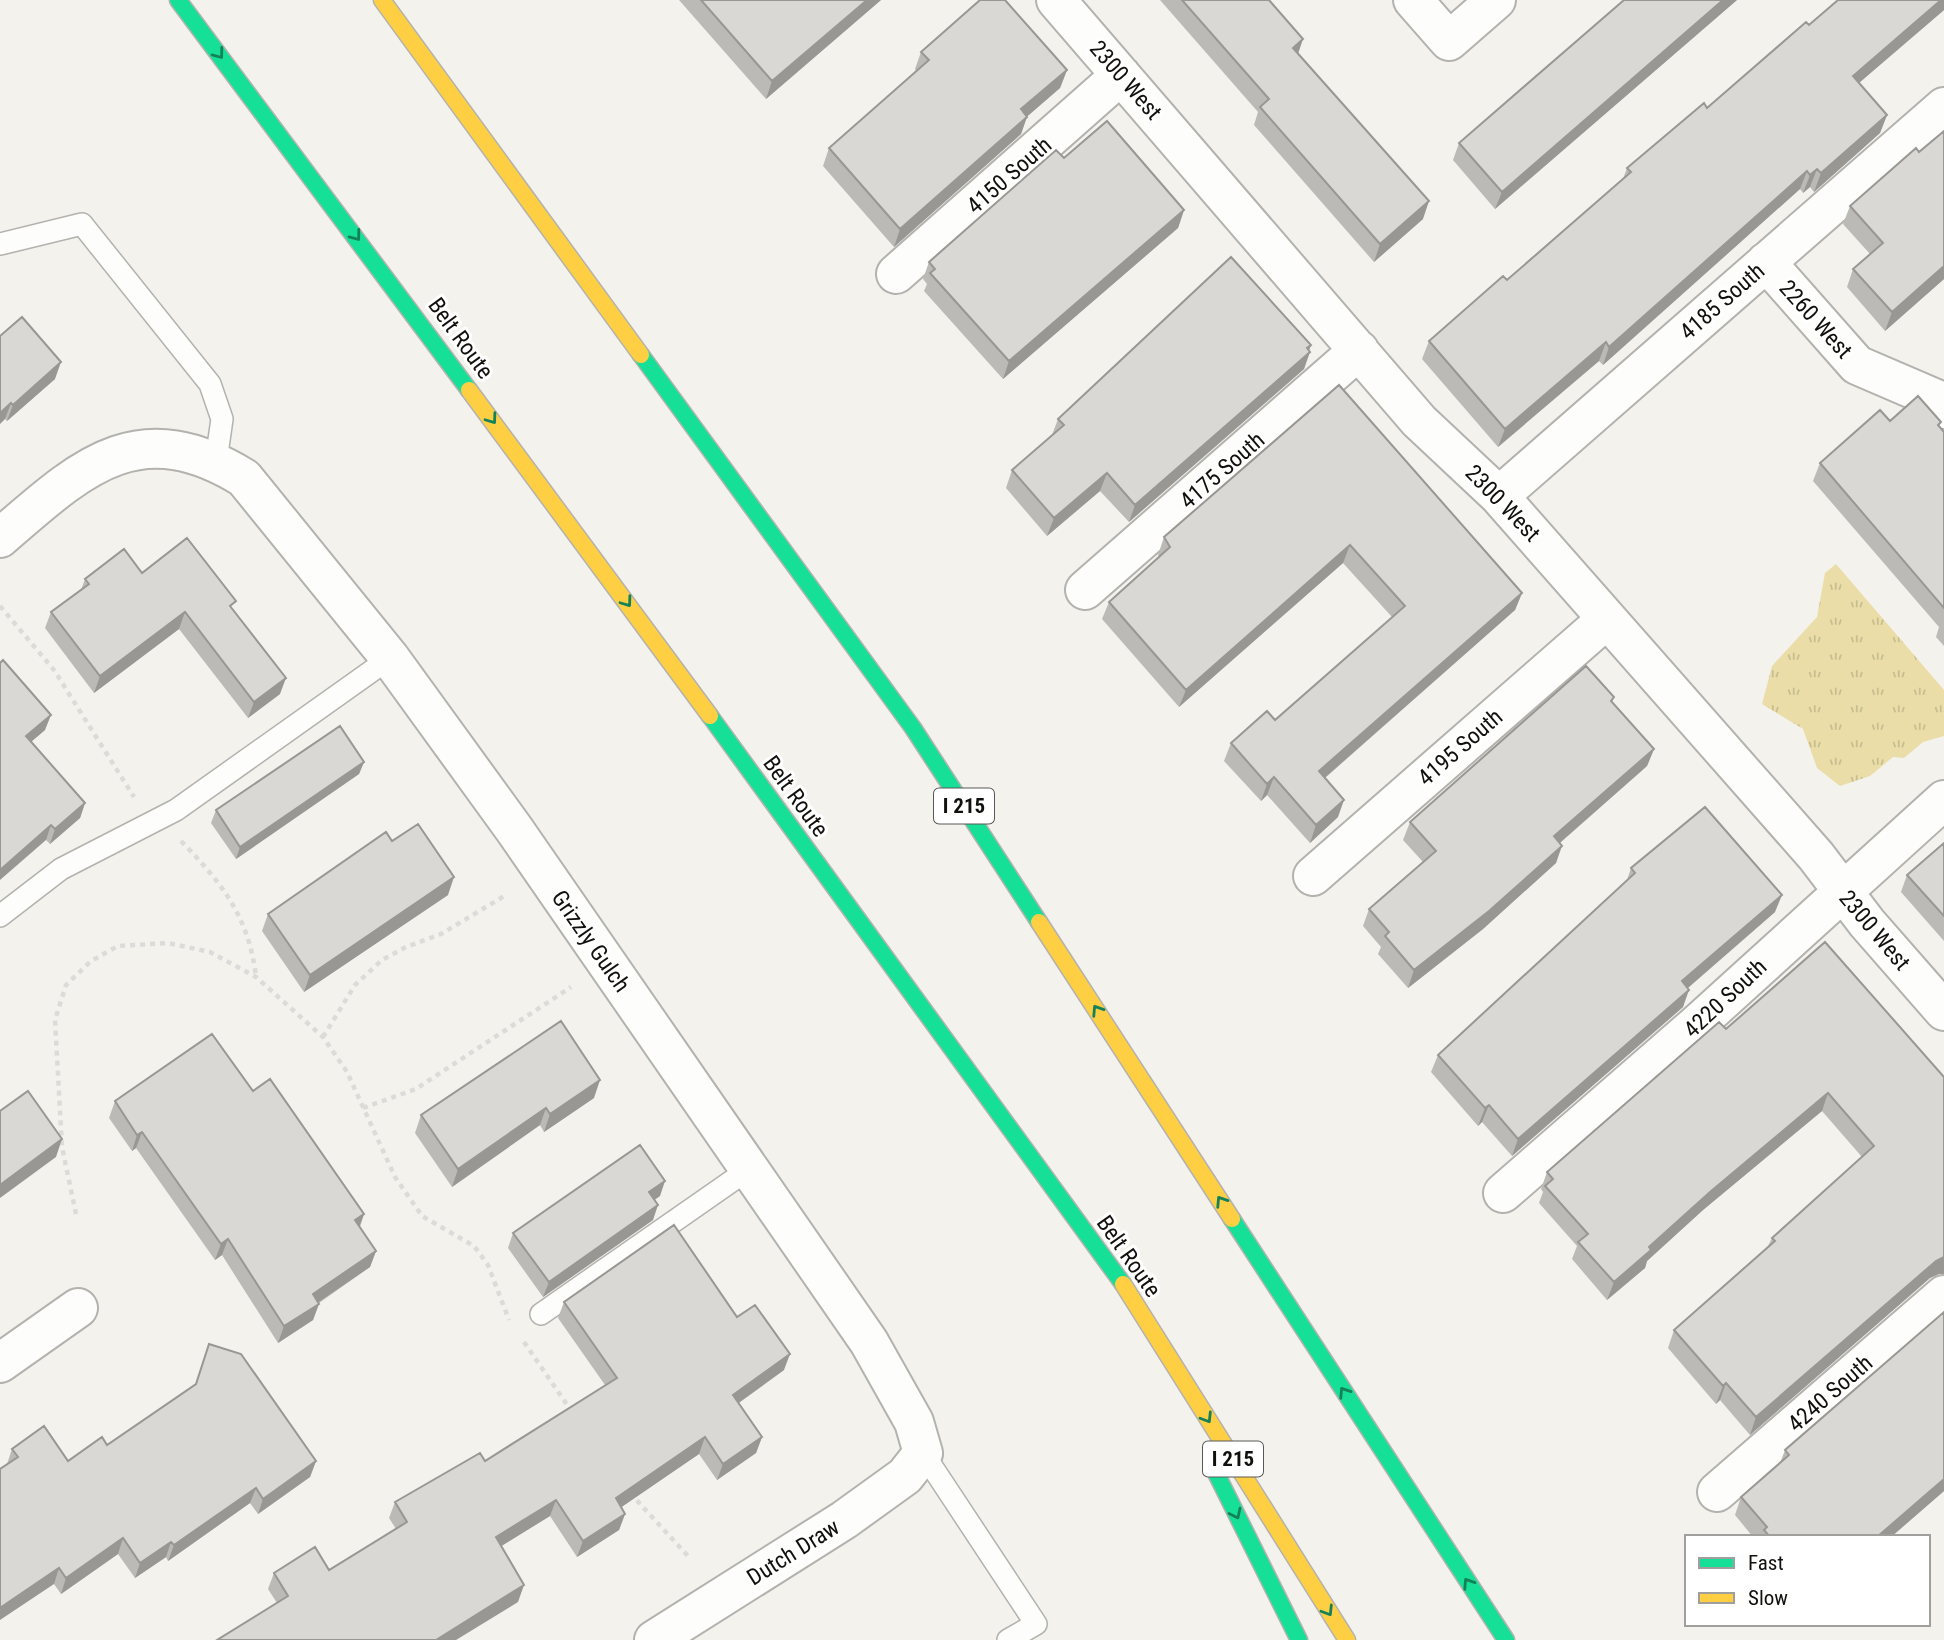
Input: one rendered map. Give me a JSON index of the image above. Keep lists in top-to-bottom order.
{
  "streets": {
    "highway": ["Belt Route", "I 215"],
    "street": [
      "2300 West",
      "4150 South",
      "4185 South",
      "2260 West",
      "4175 South",
      "4195 South",
      "Grizzly Gulch",
      "4220 South",
      "4240 South",
      "Dutch Draw"
    ]
  },
  "crossings": [
    ["2300 West", "4150 South"],
    ["2300 West", "4185 South"],
    ["2300 West", "4175 South"],
    ["2300 West", "4195 South"],
    ["2300 West", "4220 South"],
    ["4185 South", "2260 West"],
    ["Grizzly Gulch", "Dutch Draw"]
  ],
  "legend": ["Fast", "Slow"]
}
